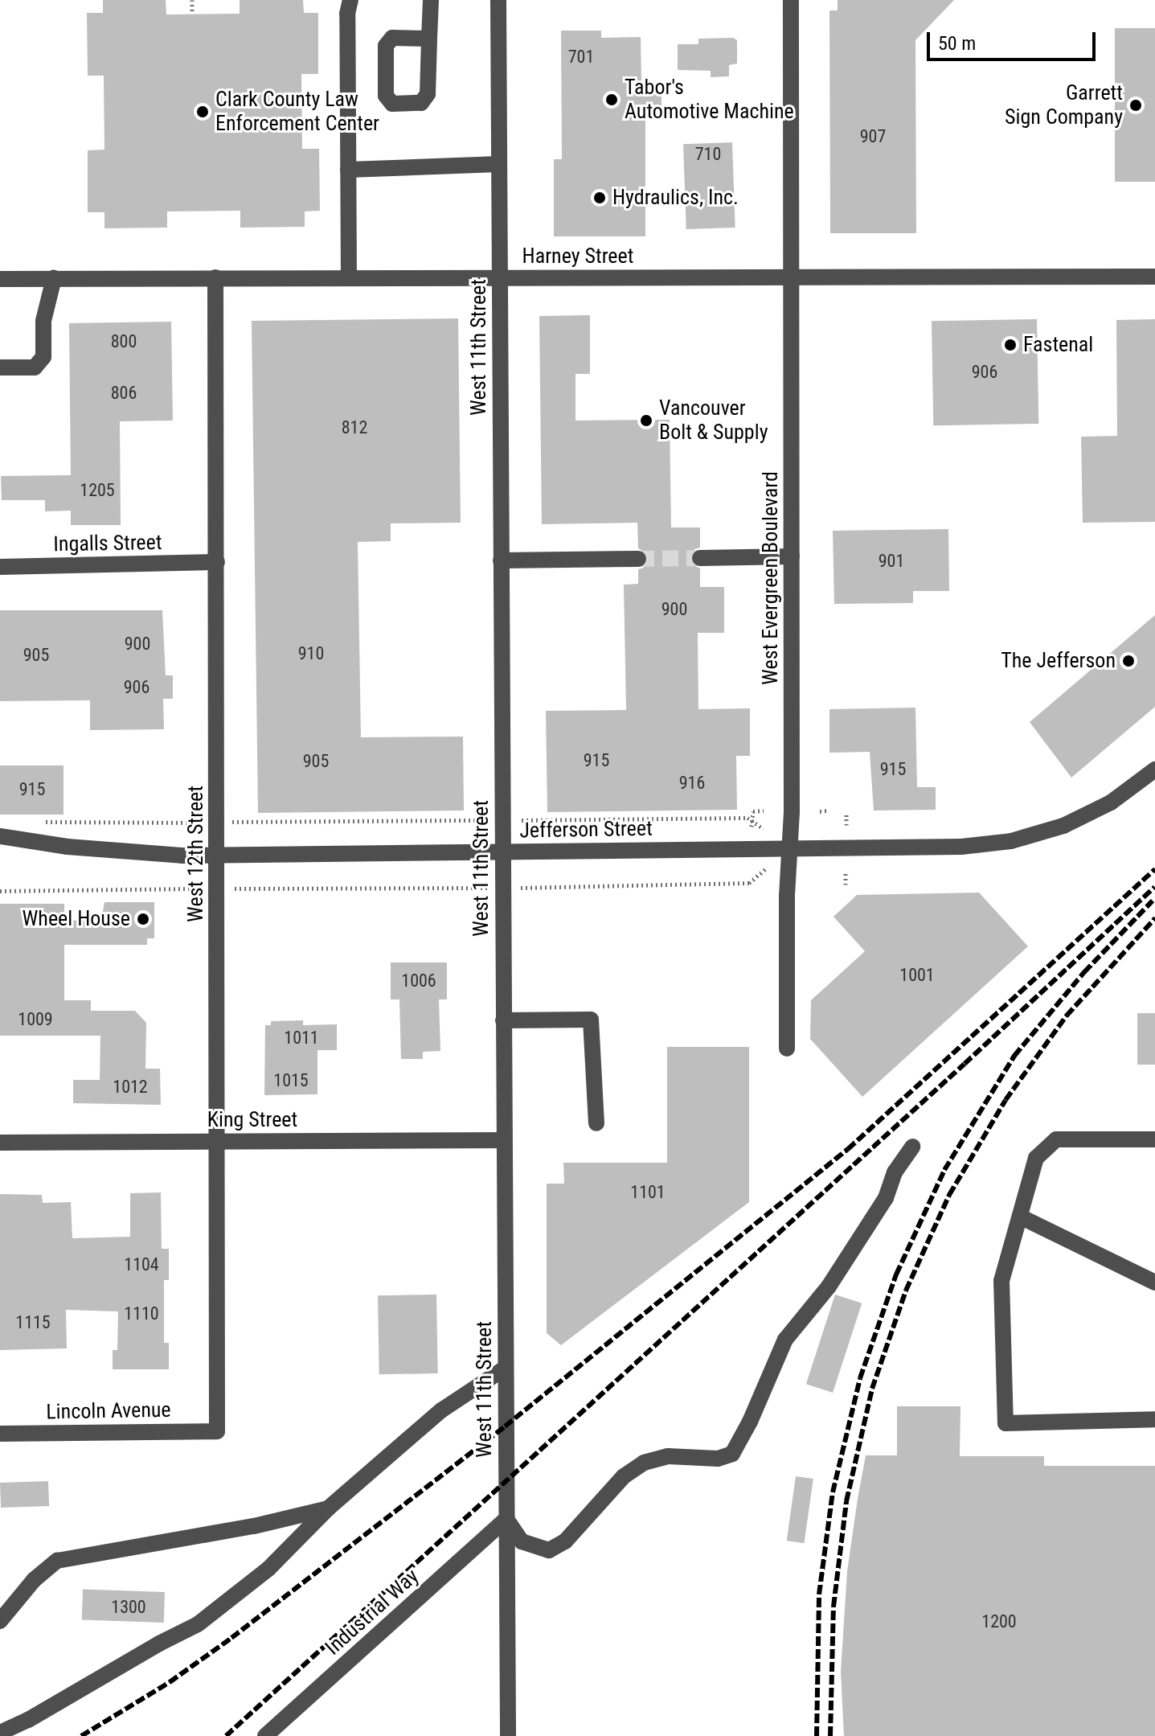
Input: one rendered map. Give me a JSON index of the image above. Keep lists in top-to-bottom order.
{
  "streets": {
    "street": [
      "Harney Street",
      "West 11th Street",
      "Ingalls Street",
      "West Evergreen Boulevard",
      "Jefferson Street",
      "West 12th Street",
      "King Street",
      "Lincoln Avenue",
      "Industrial Way"
    ]
  },
  "crossings": [
    ["Harney Street", "West 11th Street"],
    ["Harney Street", "West Evergreen Boulevard"],
    ["Harney Street", "West 12th Street"],
    ["West 11th Street", "Jefferson Street"],
    ["West 11th Street", "King Street"],
    ["West 11th Street", "Industrial Way"],
    ["Ingalls Street", "West 12th Street"],
    ["West Evergreen Boulevard", "Jefferson Street"],
    ["Jefferson Street", "West 12th Street"],
    ["West 12th Street", "King Street"],
    ["West 12th Street", "Lincoln Avenue"]
  ],
  "places": [
    "Tabor's Automotive Machine",
    "Garrett Sign Company",
    "Clark County Law Enforcement Center",
    "Hydraulics, Inc.",
    "Fastenal",
    "Vancouver Bolt & Supply",
    "The Jefferson",
    "Wheel House"
  ],
  "house_numbers": [
    "701",
    "907",
    "710",
    "800",
    "906",
    "806",
    "812",
    "1205",
    "901",
    "900",
    "900",
    "910",
    "905",
    "906",
    "915",
    "905",
    "915",
    "916",
    "915",
    "1001",
    "1006",
    "1009",
    "1011",
    "1015",
    "1012",
    "1101",
    "1104",
    "1110",
    "1115",
    "1300",
    "1200"
  ],
  "scale_bar": "50 m"
}
